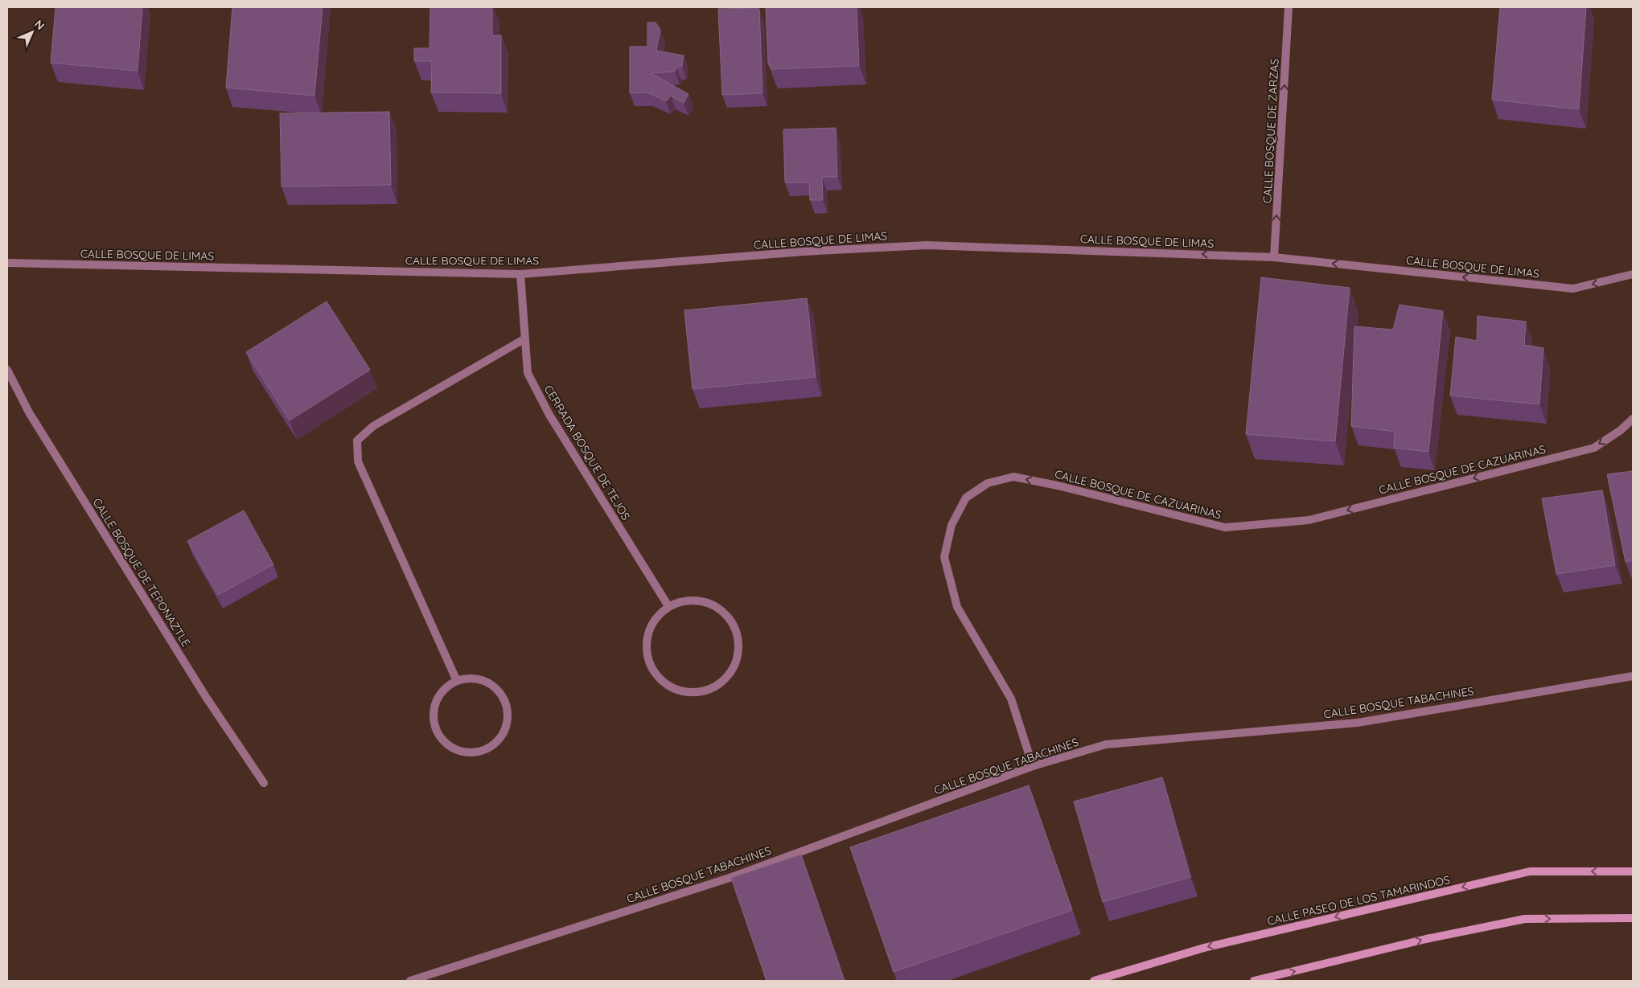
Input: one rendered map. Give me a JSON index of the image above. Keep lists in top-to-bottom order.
{
  "streets": {
    "street": [
      "CALLE BOSQUE DE ZARZAS",
      "CALLE BOSQUE DE LIMAS",
      "CERRADA BOSQUE DE TEJOS",
      "CALLE BOSQUE DE CAZUARINAS",
      "CALLE BOSQUE DE TEPONAZTLE",
      "CALLE BOSQUE TABACHINES",
      "CALLE PASEO DE LOS TAMARINDOS"
    ]
  },
  "crossings": [
    ["CALLE BOSQUE DE ZARZAS", "CALLE BOSQUE DE LIMAS"],
    ["CALLE BOSQUE DE LIMAS", "CERRADA BOSQUE DE TEJOS"],
    ["CALLE BOSQUE DE CAZUARINAS", "CALLE BOSQUE TABACHINES"]
  ],
  "one_way": ["CALLE BOSQUE DE ZARZAS", "CALLE BOSQUE DE LIMAS"],
  "north": "top right"
}
